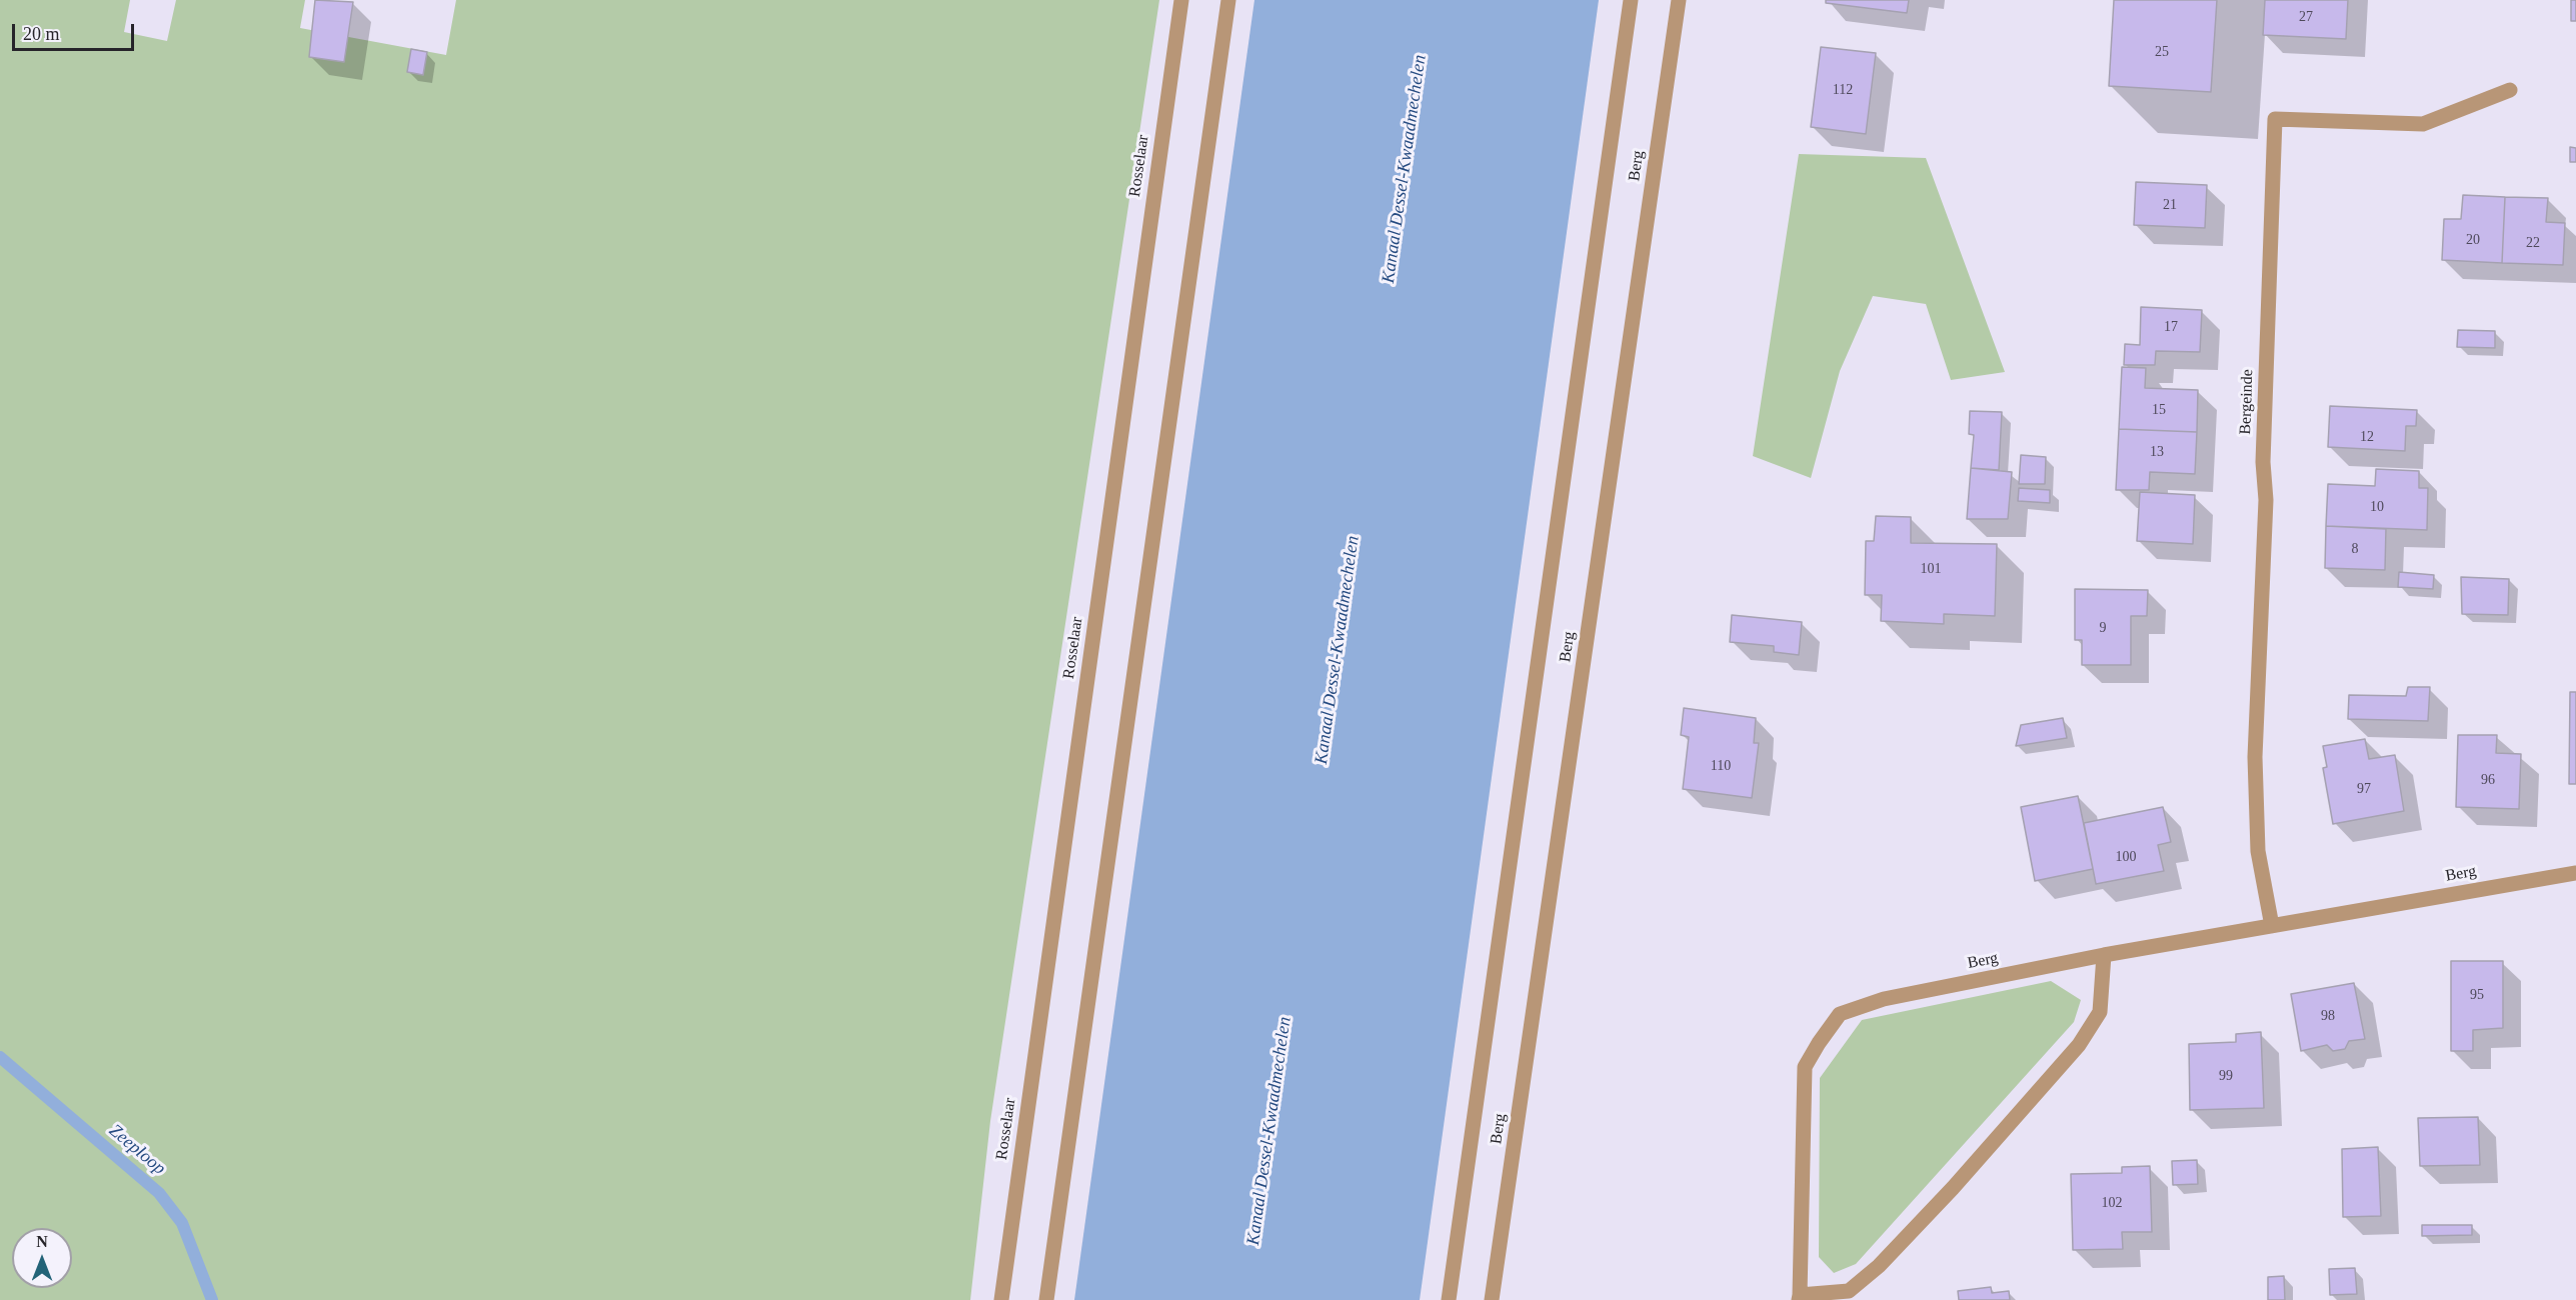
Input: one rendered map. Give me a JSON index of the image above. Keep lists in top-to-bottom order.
{
  "streets": {
    "street": ["Rosselaar", "Berg", "Bergeinde"]
  },
  "crossings": [
    ["Berg", "Bergeinde"]
  ],
  "water": ["Kanaal Dessel-Kwaadmechelen", "Zeeploop"],
  "house_numbers": [
    "27",
    "25",
    "112",
    "21",
    "20",
    "22",
    "17",
    "15",
    "12",
    "13",
    "10",
    "8",
    "101",
    "9",
    "110",
    "96",
    "97",
    "100",
    "95",
    "98",
    "99",
    "102"
  ],
  "scale_bar": "20 m",
  "north": "top"
}
